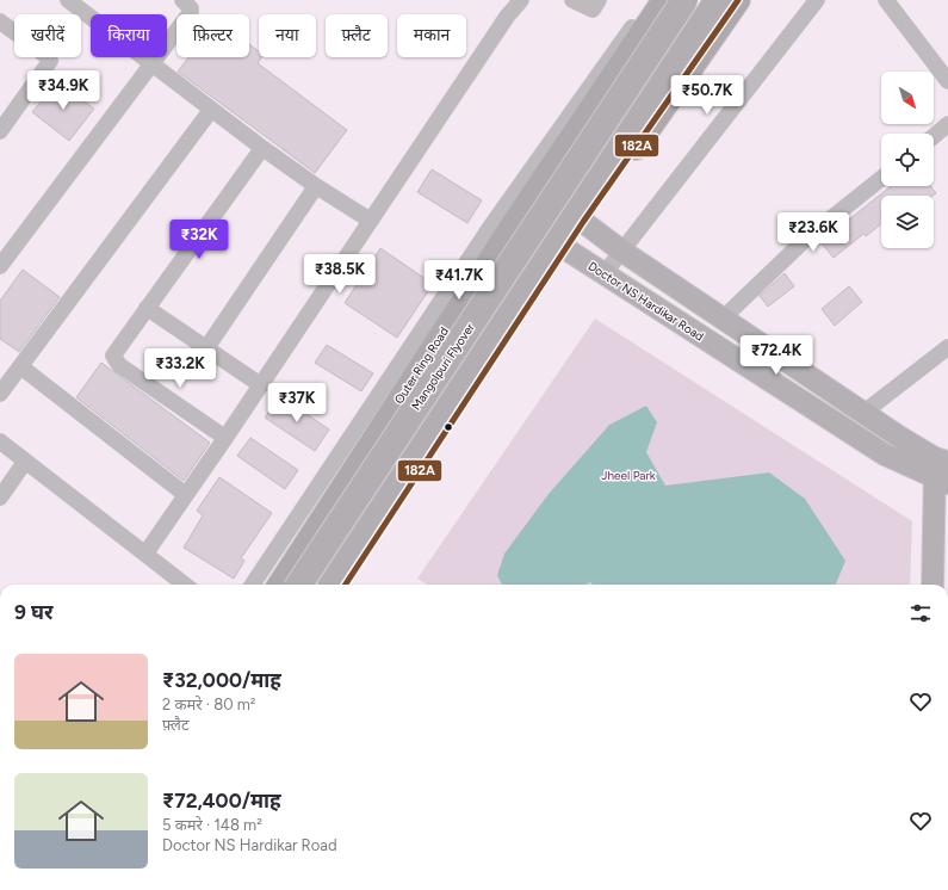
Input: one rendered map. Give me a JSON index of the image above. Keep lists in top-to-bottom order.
{
  "streets": {
    "highway": ["Mangolpuri Flyover"],
    "main road": ["Outer Ring Road"],
    "street": ["Doctor NS Hardikar Road"]
  },
  "parks": ["Jheel Park"],
  "lines": ["transit line 182A"],
  "north": "bottom right",
  "page": {
    "chip": [
      "खरीदें",
      "किराया",
      "फ़िल्टर",
      "नया",
      "फ़्लैट",
      "मकान"
    ],
    "price": [
      "₹34.9K",
      "₹50.7K",
      "₹23.6K",
      "₹32K",
      "₹38.5K",
      "₹41.7K",
      "₹72.4K",
      "₹33.2K",
      "₹37K"
    ],
    "heading": "9 घर",
    "list": [
      {
        "name": "₹32,000/माह",
        "note": "2 कमरे · 80 m² · फ़्लैट"
      },
      {
        "name": "₹72,400/माह",
        "note": "5 कमरे · 148 m² · Doctor NS Hardikar Road"
      }
    ]
  }
}
